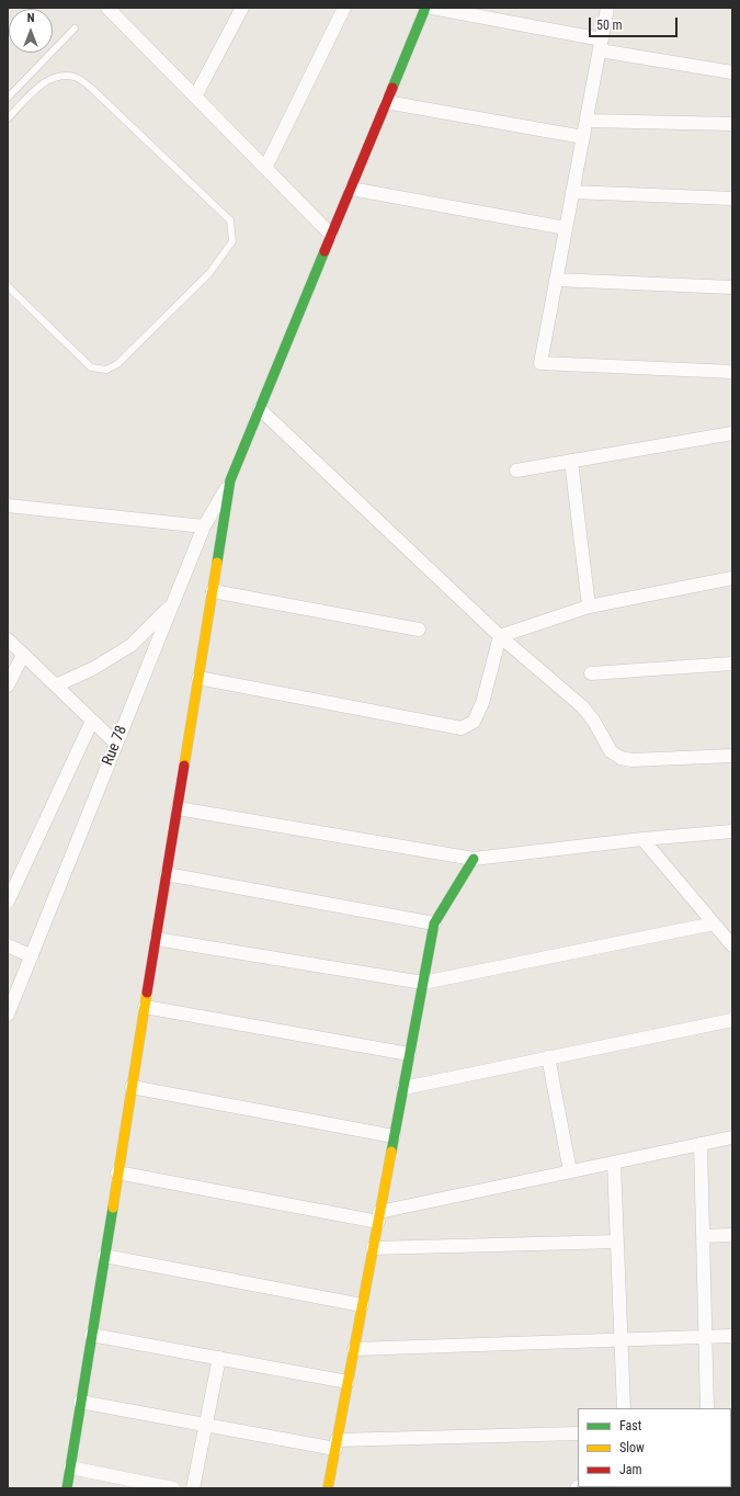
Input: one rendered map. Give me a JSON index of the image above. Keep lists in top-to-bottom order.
{
  "streets": {
    "street": ["Rue 78"]
  },
  "legend": ["Fast", "Slow", "Jam"],
  "scale_bar": "50 m",
  "north": "top"
}
